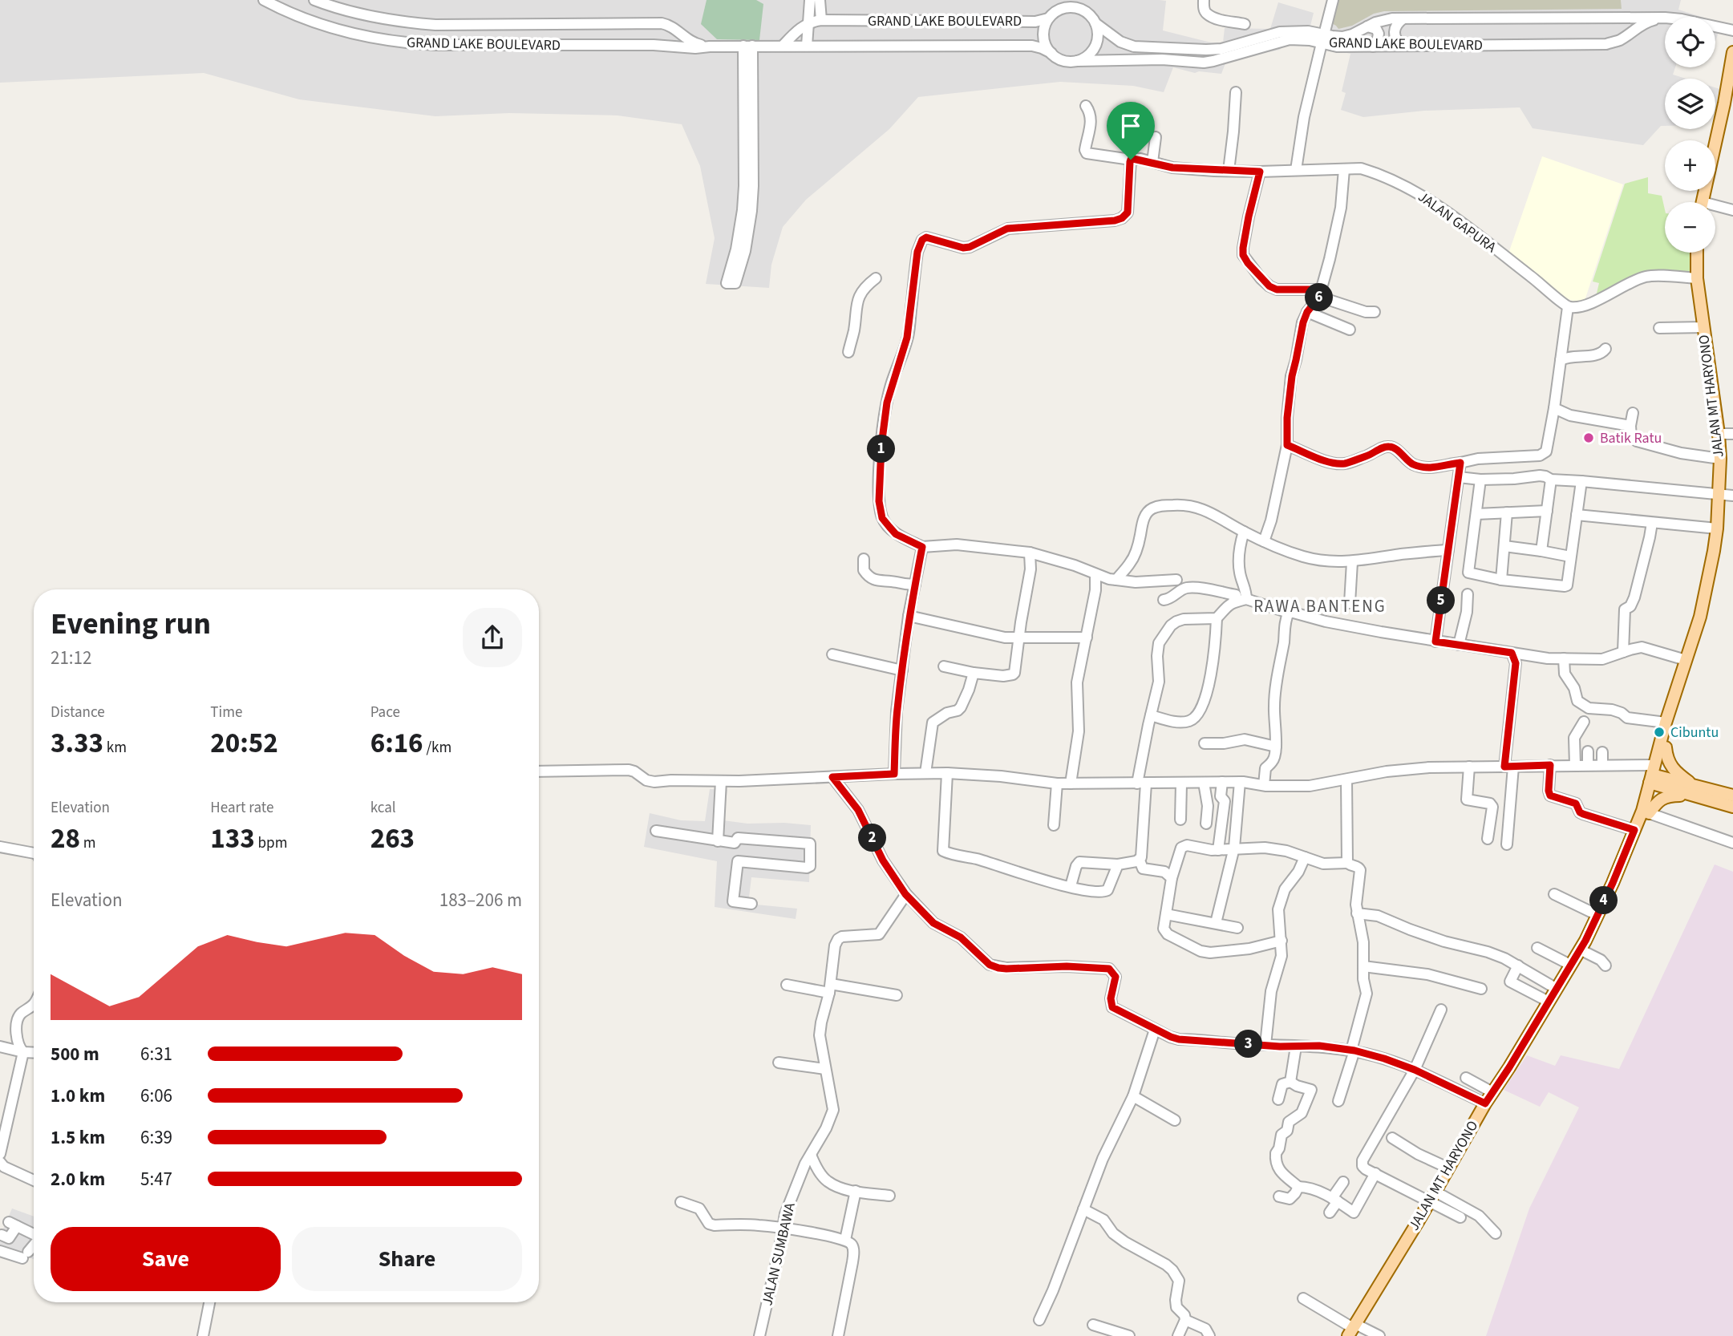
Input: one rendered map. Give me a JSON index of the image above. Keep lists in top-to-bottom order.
{
  "streets": {
    "main road": ["JALAN MT HARYONO"],
    "street": ["GRAND LAKE BOULEVARD", "JALAN GAPURA", "JALAN SUMBAWA"]
  },
  "districts": ["RAWA BANTENG"],
  "places": ["Batik Ratu", "Cibuntu"],
  "page": {
    "map_buttons": ["+", "−"],
    "pins": [
      "6",
      "1",
      "5",
      "2",
      "4",
      "3"
    ],
    "heading": ["Evening run", "21:12"],
    "stats": [
      ["Distance", "3.33 km"],
      ["Time", "20:52"],
      ["Pace", "6:16 /km"],
      ["Elevation", "28 m"],
      ["Heart rate", "133 bpm"],
      ["kcal", "263"]
    ],
    "chart": ["Elevation", "183–206 m"],
    "list": [
      {
        "name": "500 m",
        "note": "6:31"
      },
      {
        "name": "1.0 km",
        "note": "6:06"
      },
      {
        "name": "1.5 km",
        "note": "6:39"
      },
      {
        "name": "2.0 km",
        "note": "5:47"
      }
    ],
    "buttons": ["Save", "Share"]
  }
}
